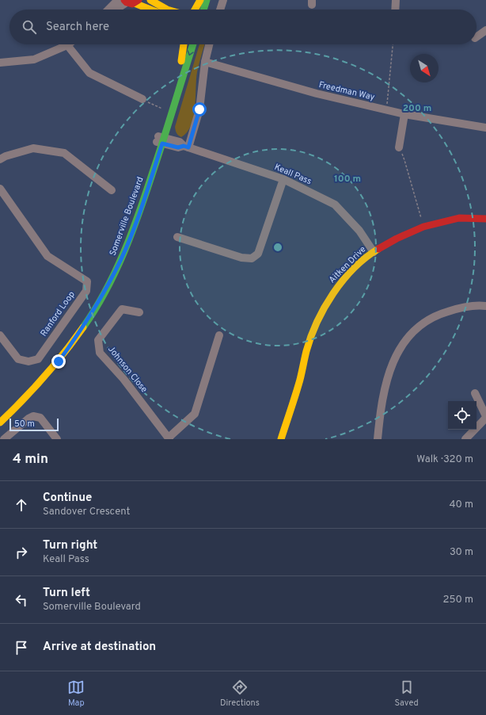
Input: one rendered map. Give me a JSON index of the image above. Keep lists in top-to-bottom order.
{
  "streets": {
    "main road": ["Somerville Boulevard", "Aitken Drive"],
    "street": [
      "Freedman Way",
      "Keall Pass",
      "Ranford Loop",
      "Johnson Close"
    ]
  },
  "crossings": [
    ["Keall Pass", "Somerville Boulevard"],
    ["Keall Pass", "Aitken Drive"]
  ],
  "scale_bar": "50 m",
  "north": "bottom right",
  "page": {
    "search": "Search here",
    "scale": "50 m",
    "heading": ["4 min", "Walk · 320 m"],
    "list": [
      ["Continue", "Sandover Crescent", "40 m"],
      ["Turn right", "Keall Pass", "30 m"],
      ["Turn left", "Somerville Boulevard", "250 m"],
      "Arrive at destination"
    ],
    "nav": ["Map", "Directions", "Saved"]
  },
  "rings": ["200 m", "100 m"]
}
